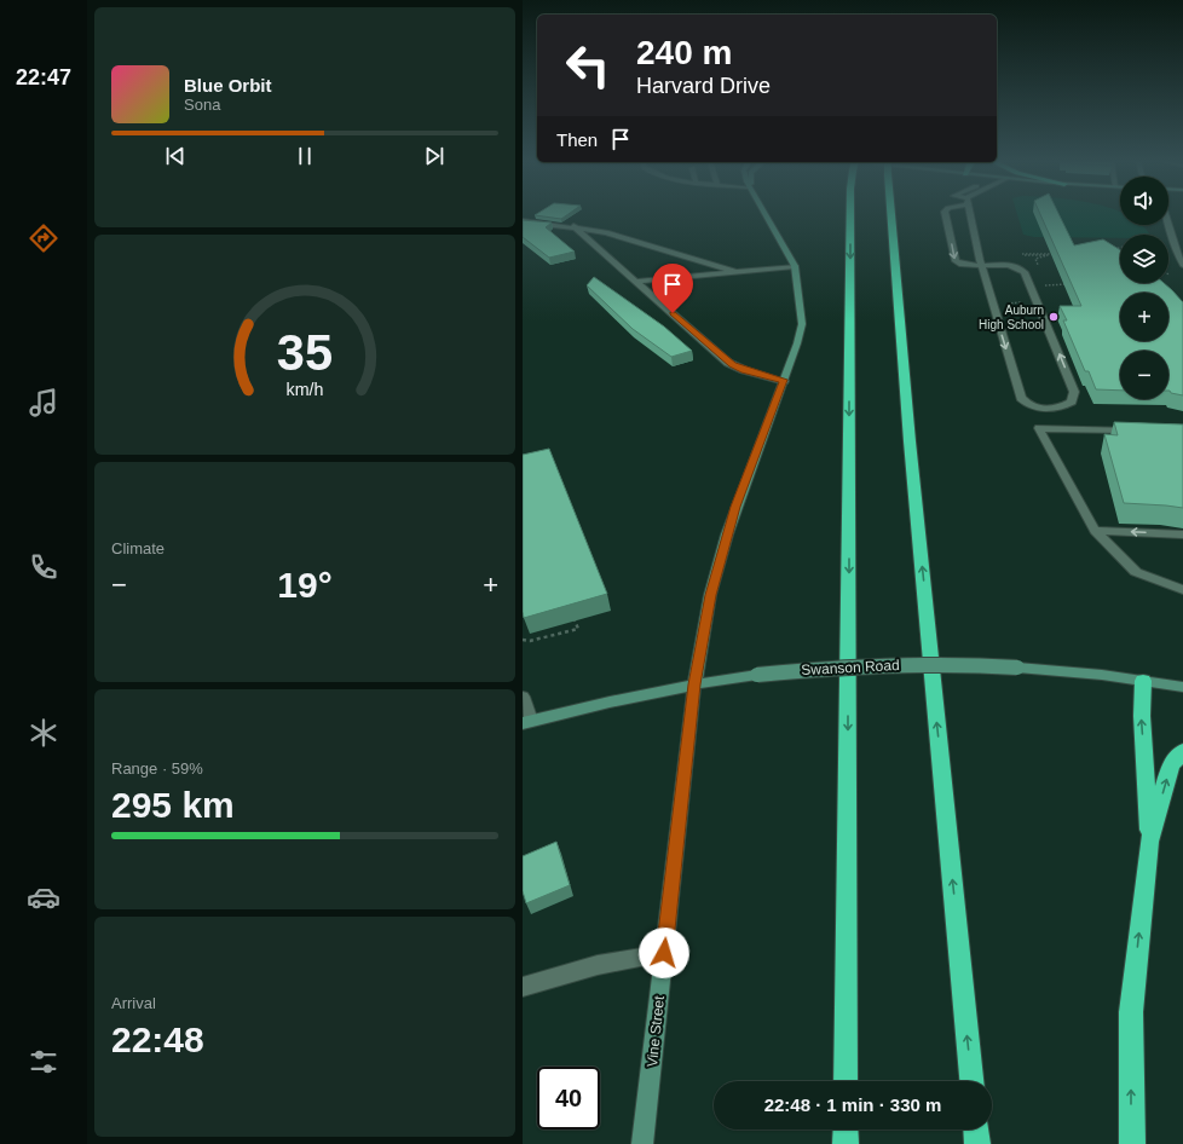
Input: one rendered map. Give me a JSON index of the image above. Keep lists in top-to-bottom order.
{
  "streets": {
    "street": ["Swanson Road", "Vine Street"]
  },
  "crossings": [
    ["Swanson Road", "Vine Street"]
  ],
  "places": ["Auburn High School"],
  "page": {
    "tabs": "22:47",
    "turn": ["240 m", "Harvard Drive"],
    "song": ["Blue Orbit", "Sona"],
    "then": "Then",
    "map_buttons": ["+", "−"],
    "tile": [
      "Climate",
      ["Range · 59%", "295 km"],
      ["Arrival", "22:48"]
    ],
    "heat": ["−", "19°", "+"],
    "limit": "40",
    "trip": "22:48 · 1 min · 330 m",
    "gauge": ["35", "km/h"]
  }
}
